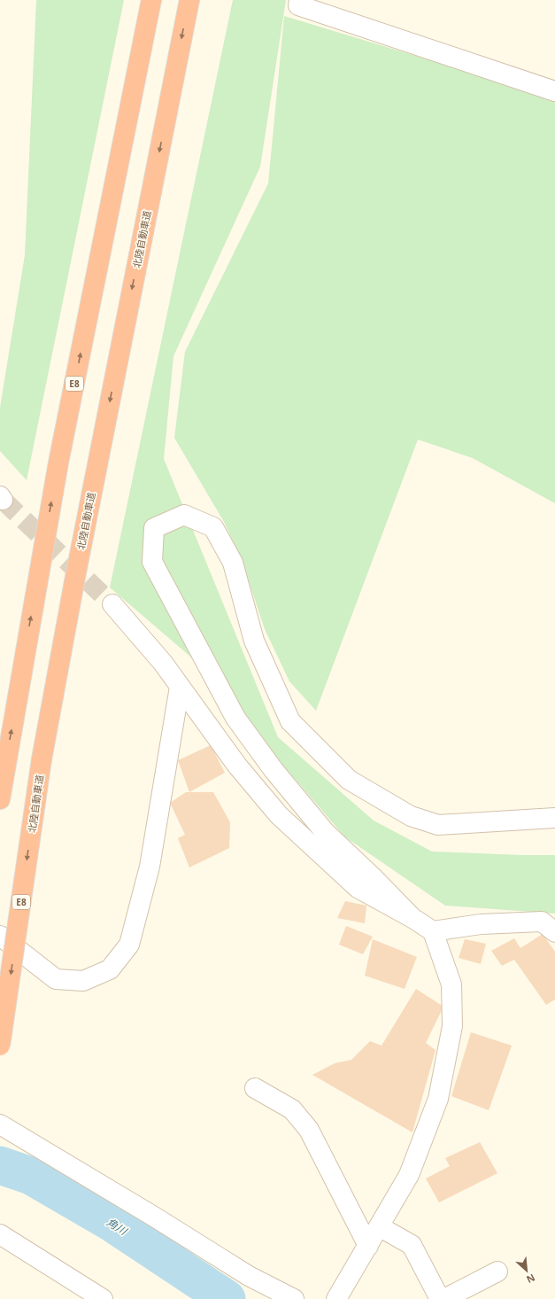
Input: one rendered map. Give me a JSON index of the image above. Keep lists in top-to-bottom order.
{
  "streets": {
    "highway": ["北陸自動車道", "E8"]
  },
  "water": ["角川"],
  "north": "bottom right"
}
